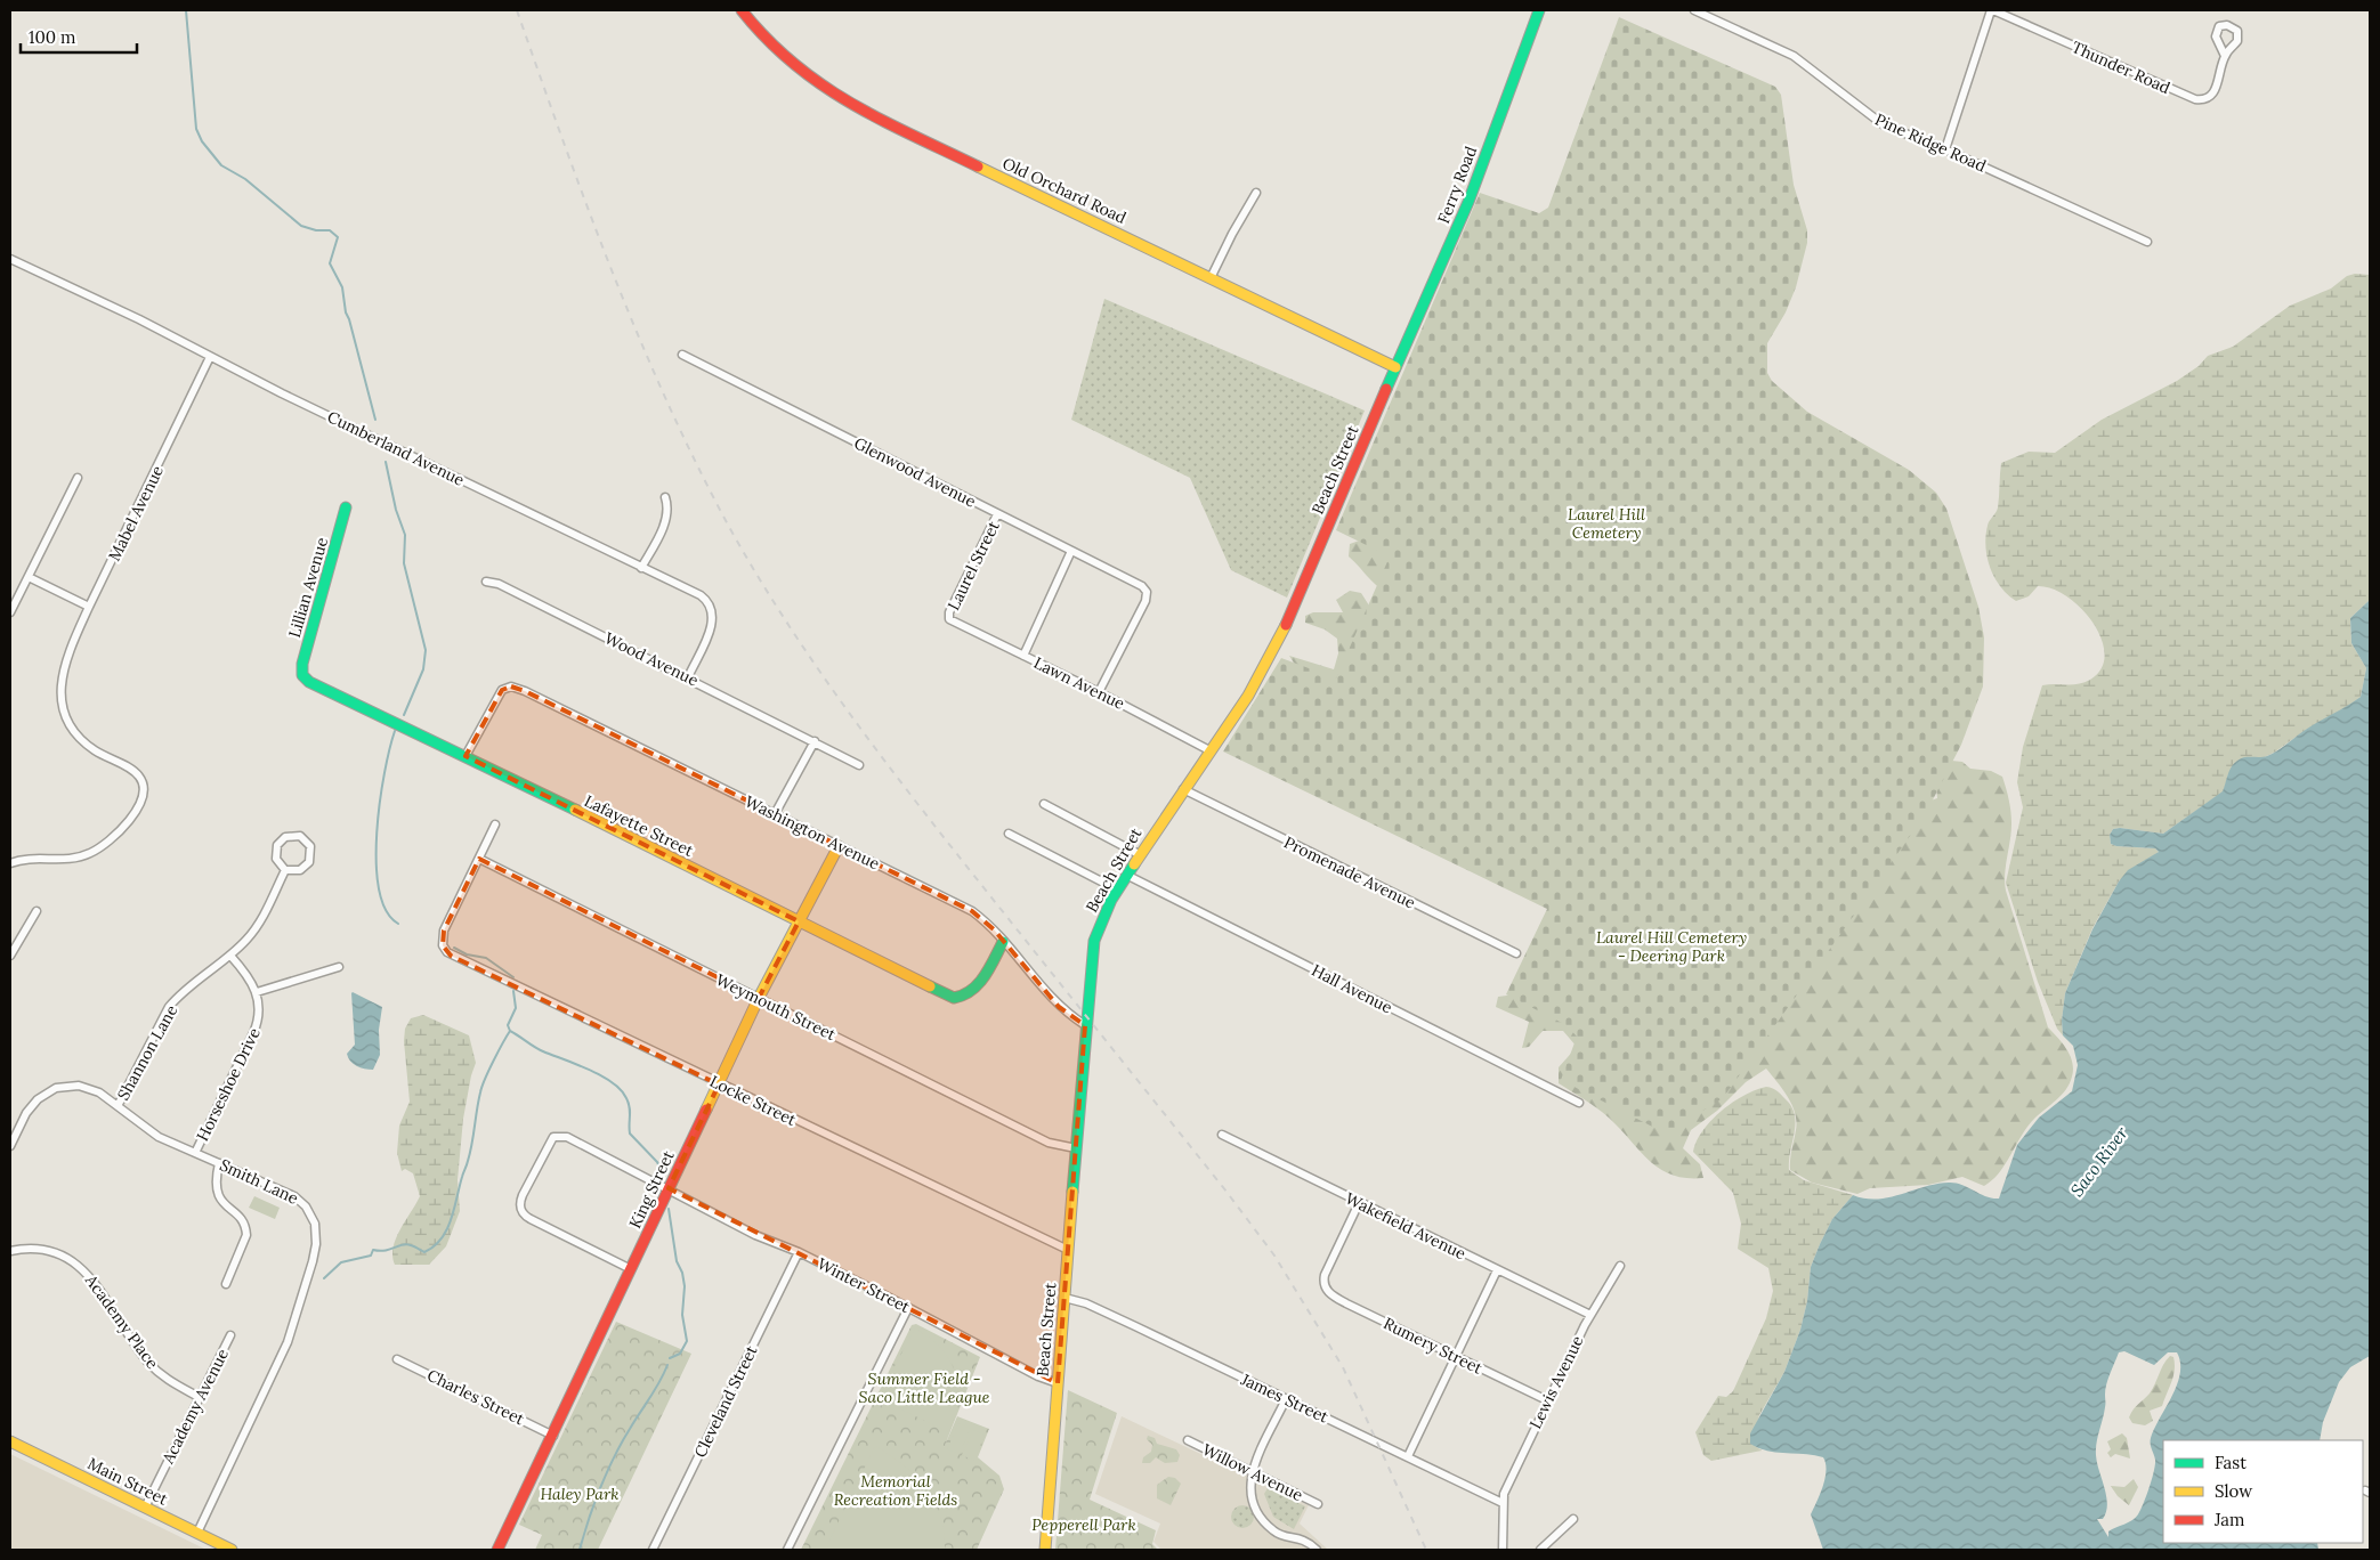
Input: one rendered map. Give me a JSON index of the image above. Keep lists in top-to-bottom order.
{
  "streets": {
    "street": [
      "Thunder Road",
      "Pine Ridge Road",
      "Ferry Road",
      "Old Orchard Road",
      "Cumberland Avenue",
      "Beach Street",
      "Glenwood Avenue",
      "Mabel Avenue",
      "Laurel Street",
      "Lillian Avenue",
      "Wood Avenue",
      "Lawn Avenue",
      "Lafayette Street",
      "Washington Avenue",
      "Promenade Avenue",
      "Hall Avenue",
      "Weymouth Street",
      "Shannon Lane",
      "Horseshoe Drive",
      "Locke Street",
      "Smith Lane",
      "King Street",
      "Wakefield Avenue",
      "Winter Street",
      "Academy Place",
      "Rumery Street",
      "Lewis Avenue",
      "Charles Street",
      "James Street",
      "Cleveland Street",
      "Academy Avenue",
      "Willow Avenue",
      "Main Street"
    ]
  },
  "crossings": [
    ["Ferry Road", "Old Orchard Road"],
    ["Ferry Road", "Beach Street"],
    ["Old Orchard Road", "Beach Street"],
    ["Cumberland Avenue", "Mabel Avenue"],
    ["Cumberland Avenue", "Wood Avenue"],
    ["Beach Street", "Lawn Avenue"],
    ["Beach Street", "Washington Avenue"],
    ["Beach Street", "Promenade Avenue"],
    ["Beach Street", "Hall Avenue"],
    ["Beach Street", "Weymouth Street"],
    ["Beach Street", "Locke Street"],
    ["Beach Street", "Winter Street"],
    ["Beach Street", "James Street"],
    ["Glenwood Avenue", "Laurel Street"],
    ["Glenwood Avenue", "Lawn Avenue"],
    ["Laurel Street", "Lawn Avenue"],
    ["Lillian Avenue", "Lafayette Street"],
    ["Lafayette Street", "Washington Avenue"],
    ["Lafayette Street", "King Street"],
    ["Washington Avenue", "King Street"],
    ["Weymouth Street", "Locke Street"],
    ["Weymouth Street", "King Street"],
    ["Shannon Lane", "Smith Lane"],
    ["Horseshoe Drive", "Smith Lane"],
    ["Locke Street", "King Street"],
    ["Smith Lane", "Main Street"],
    ["King Street", "Winter Street"],
    ["King Street", "Charles Street"],
    ["Wakefield Avenue", "Rumery Street"],
    ["Wakefield Avenue", "Lewis Avenue"],
    ["Winter Street", "Cleveland Street"],
    ["Academy Place", "Academy Avenue"],
    ["Rumery Street", "Lewis Avenue"],
    ["Lewis Avenue", "James Street"],
    ["Academy Avenue", "Main Street"]
  ],
  "water": ["Saco River"],
  "parks": [
    "Laurel Hill Cemetery",
    "Laurel Hill Cemetery - Deering Park",
    "Summer Field - Saco Little League",
    "Memorial Recreation Fields",
    "Haley Park",
    "Pepperell Park"
  ],
  "legend": ["Fast", "Slow", "Jam"],
  "scale_bar": "100 m"
}
